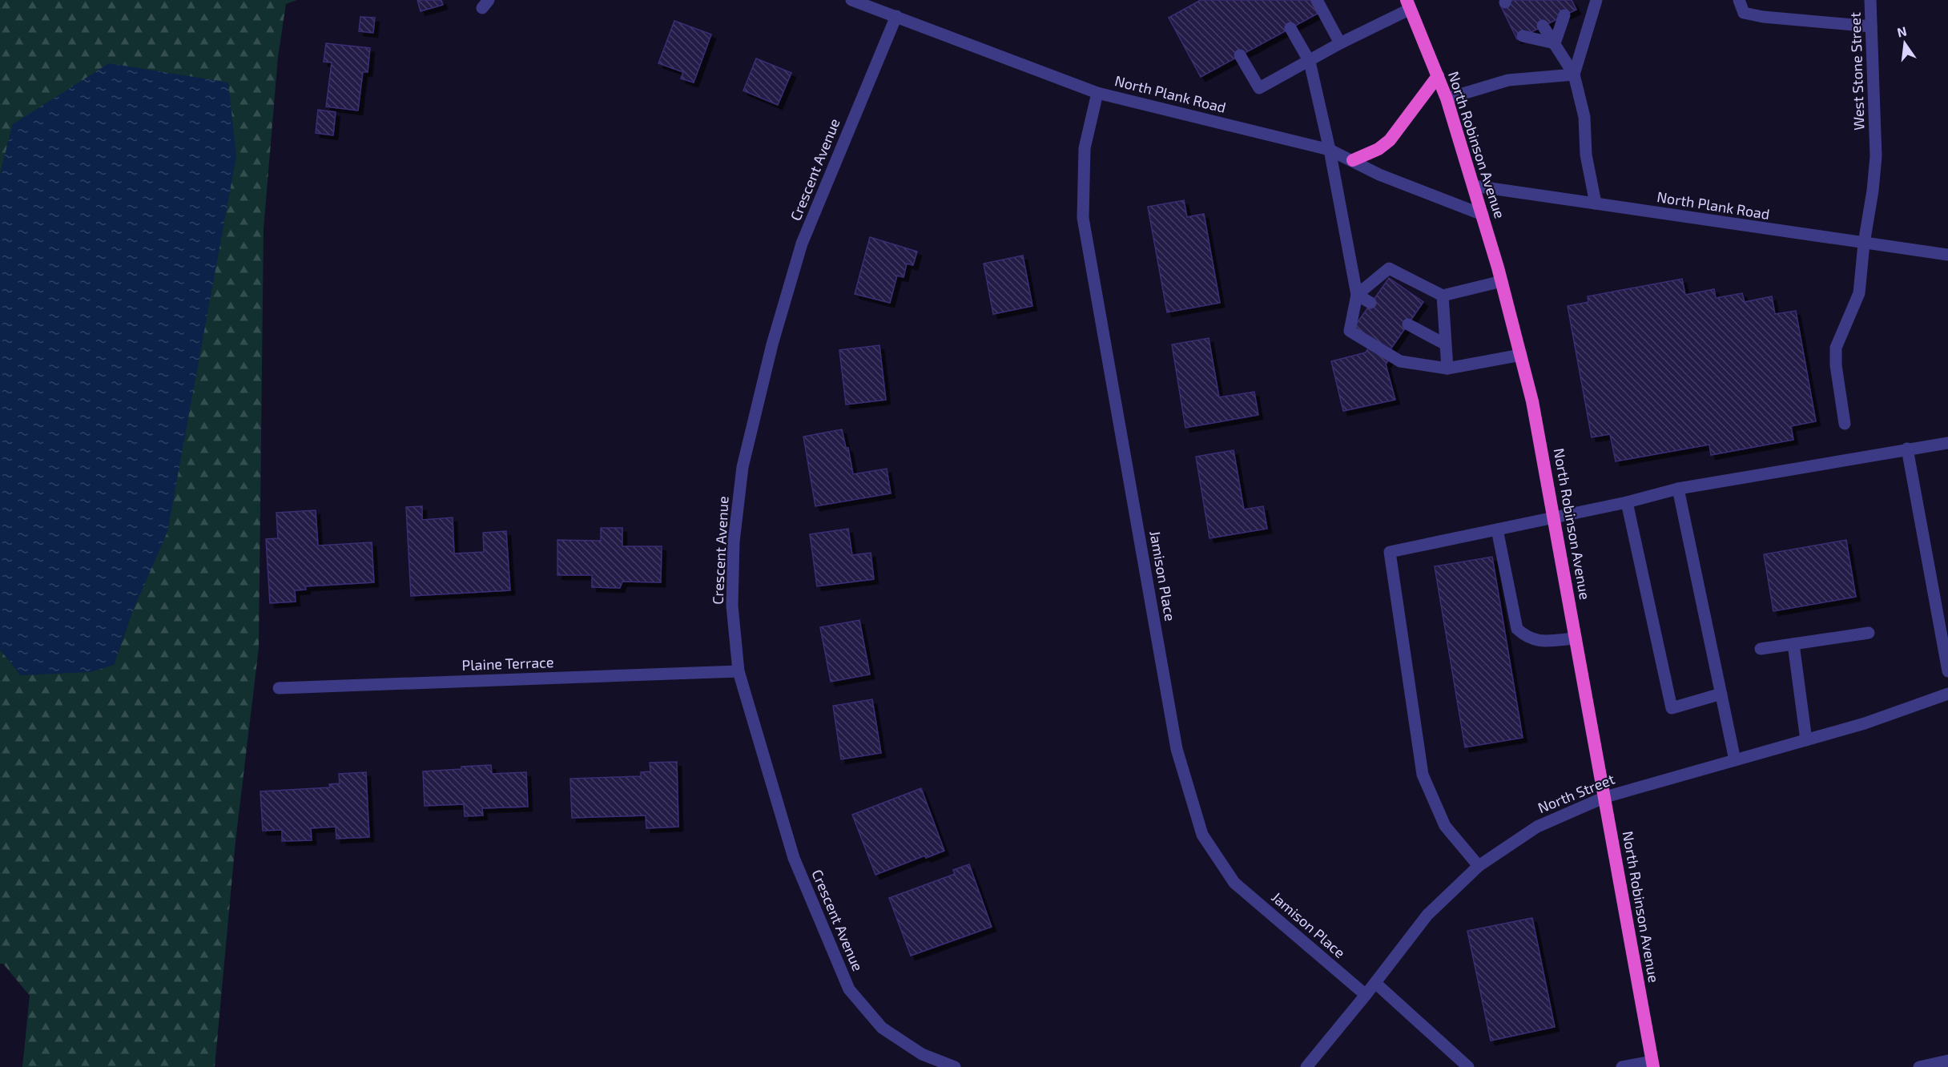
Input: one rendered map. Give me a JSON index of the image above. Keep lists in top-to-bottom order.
{
  "streets": {
    "highway": ["North Robinson Avenue"],
    "street": [
      "West Stone Street",
      "North Plank Road",
      "Crescent Avenue",
      "Jamison Place",
      "Plaine Terrace",
      "North Street"
    ]
  },
  "crossings": [
    ["West Stone Street", "North Plank Road"],
    ["North Plank Road", "North Robinson Avenue"],
    ["North Plank Road", "Crescent Avenue"],
    ["North Plank Road", "Jamison Place"],
    ["North Robinson Avenue", "North Street"],
    ["Crescent Avenue", "Plaine Terrace"],
    ["Jamison Place", "North Street"]
  ],
  "north": "top"
}
